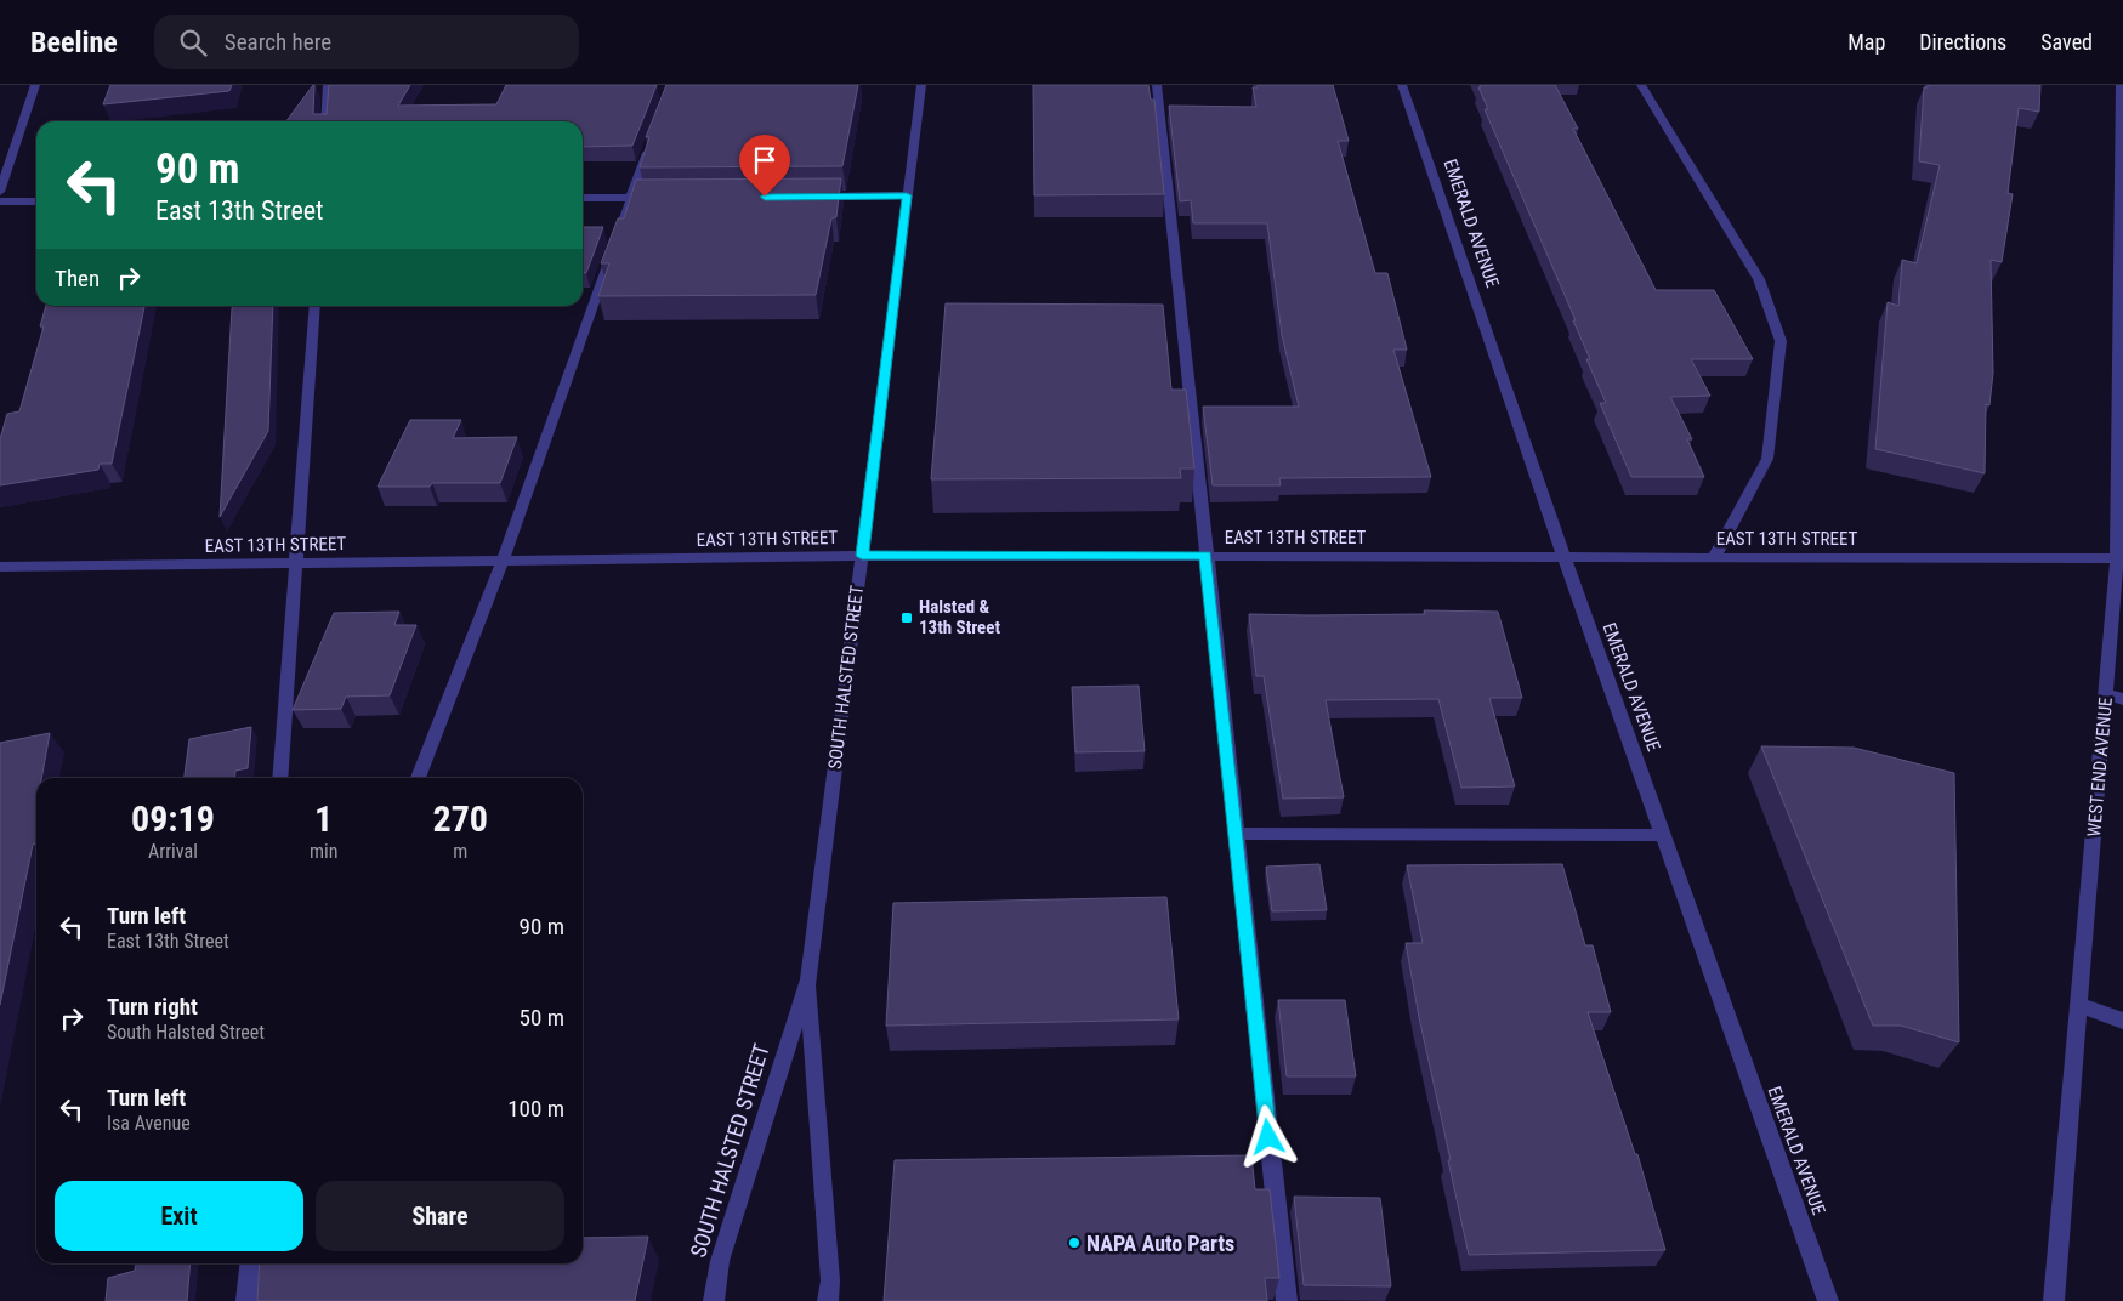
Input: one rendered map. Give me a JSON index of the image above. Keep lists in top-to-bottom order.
{
  "streets": {
    "street": [
      "EMERALD AVENUE",
      "EAST 13TH STREET",
      "SOUTH HALSTED STREET",
      "WEST END AVENUE"
    ]
  },
  "crossings": [
    ["EMERALD AVENUE", "EAST 13TH STREET"],
    ["EAST 13TH STREET", "SOUTH HALSTED STREET"],
    ["EAST 13TH STREET", "WEST END AVENUE"]
  ],
  "places": {
    "transit": ["Halsted & 13th Street"],
    "other": ["NAPA Auto Parts"]
  },
  "page": {
    "header": "Beeline",
    "search": "Search here",
    "nav": ["Map", "Directions", "Saved"],
    "turn": ["90 m", "East 13th Street"],
    "then": "Then",
    "eta": [
      "09:19",
      "Arrival",
      "1",
      "min",
      "270",
      "m"
    ],
    "list": [
      {
        "name": "Turn left",
        "note": "East 13th Street",
        "value": "90 m"
      },
      {
        "name": "Turn right",
        "note": "South Halsted Street",
        "value": "50 m"
      },
      {
        "name": "Turn left",
        "note": "Isa Avenue",
        "value": "100 m"
      }
    ],
    "buttons": ["Exit", "Share"]
  }
}
